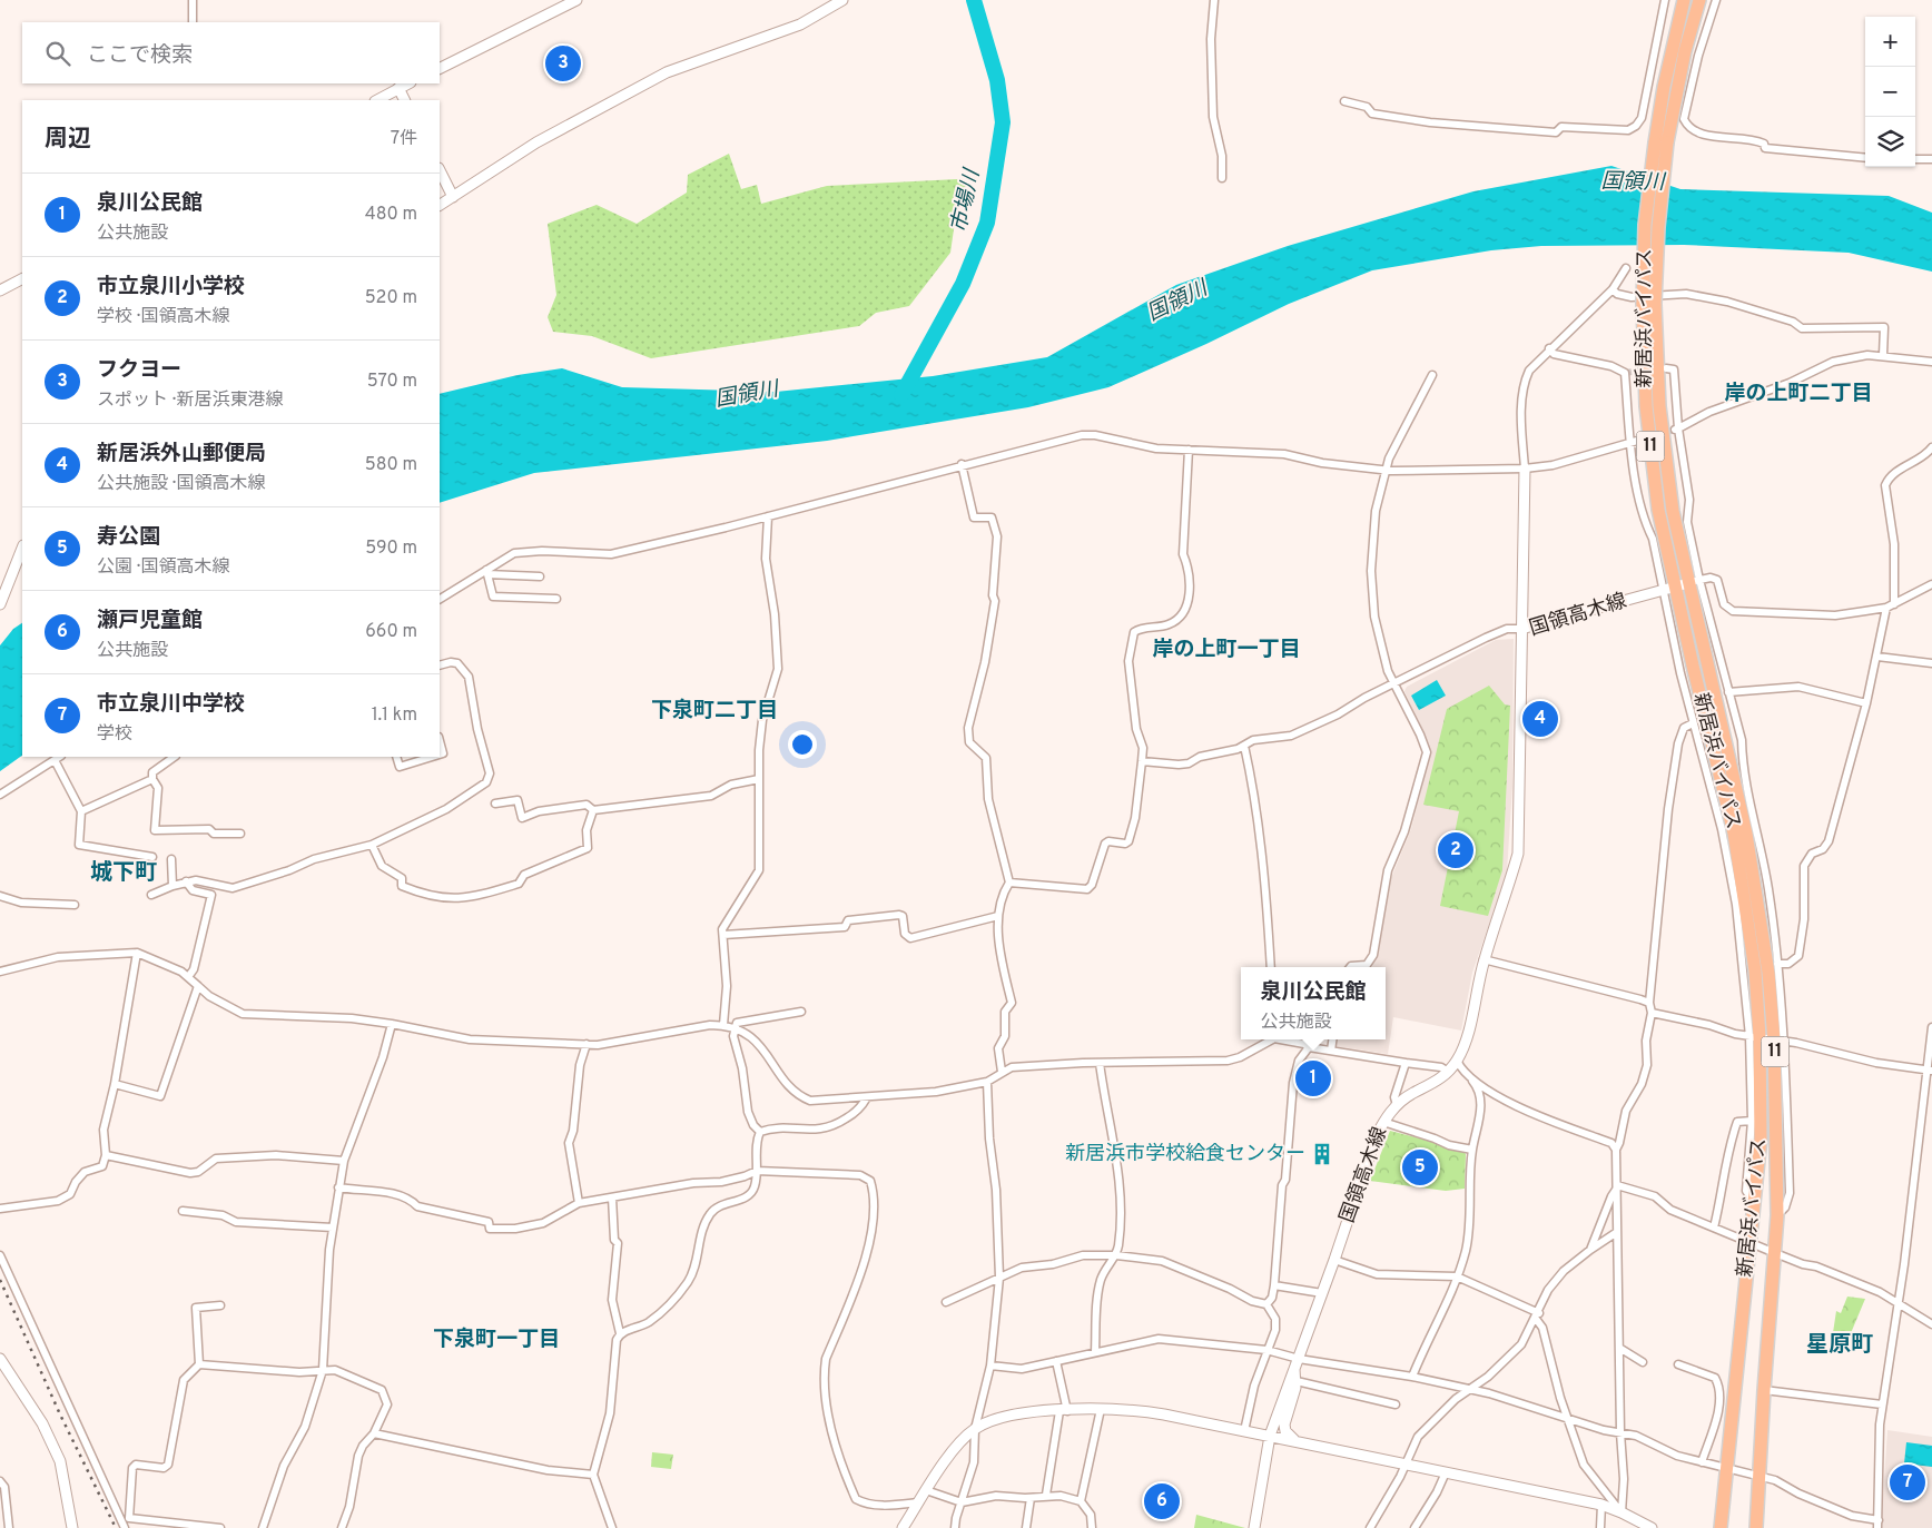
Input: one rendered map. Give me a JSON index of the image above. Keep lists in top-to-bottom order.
{
  "streets": {
    "highway": ["新居浜バイパス", "11"],
    "main road": ["国領高木線"]
  },
  "crossings": [
    ["新居浜バイパス", "国領高木線"]
  ],
  "districts": [
    "岸の上町二丁目",
    "岸の上町一丁目",
    "下泉町二丁目",
    "城下町",
    "下泉町一丁目",
    "星原町"
  ],
  "water": ["国領川", "市場川"],
  "places": {
    "building": ["新居浜市学校給食センター"]
  },
  "page": {
    "map_buttons": ["+", "−"],
    "search": "ここで検索",
    "pins": [
      "3",
      "4",
      "2",
      "1",
      "5",
      "7",
      "6"
    ],
    "heading": ["周辺", "7件"],
    "list": [
      {
        "mark": "1",
        "name": "泉川公民館",
        "note": "公共施設",
        "value": "480 m"
      },
      {
        "mark": "2",
        "name": "市立泉川小学校",
        "note": "学校 · 国領高木線",
        "value": "520 m"
      },
      {
        "mark": "3",
        "name": "フクヨー",
        "note": "スポット · 新居浜東港線",
        "value": "570 m"
      },
      {
        "mark": "4",
        "name": "新居浜外山郵便局",
        "note": "公共施設 · 国領高木線",
        "value": "580 m"
      },
      {
        "mark": "5",
        "name": "寿公園",
        "note": "公園 · 国領高木線",
        "value": "590 m"
      },
      {
        "mark": "6",
        "name": "瀬戸児童館",
        "note": "公共施設",
        "value": "660 m"
      },
      {
        "mark": "7",
        "name": "市立泉川中学校",
        "note": "学校",
        "value": "1.1 km"
      }
    ],
    "popup": ["泉川公民館", "公共施設"]
  }
}
